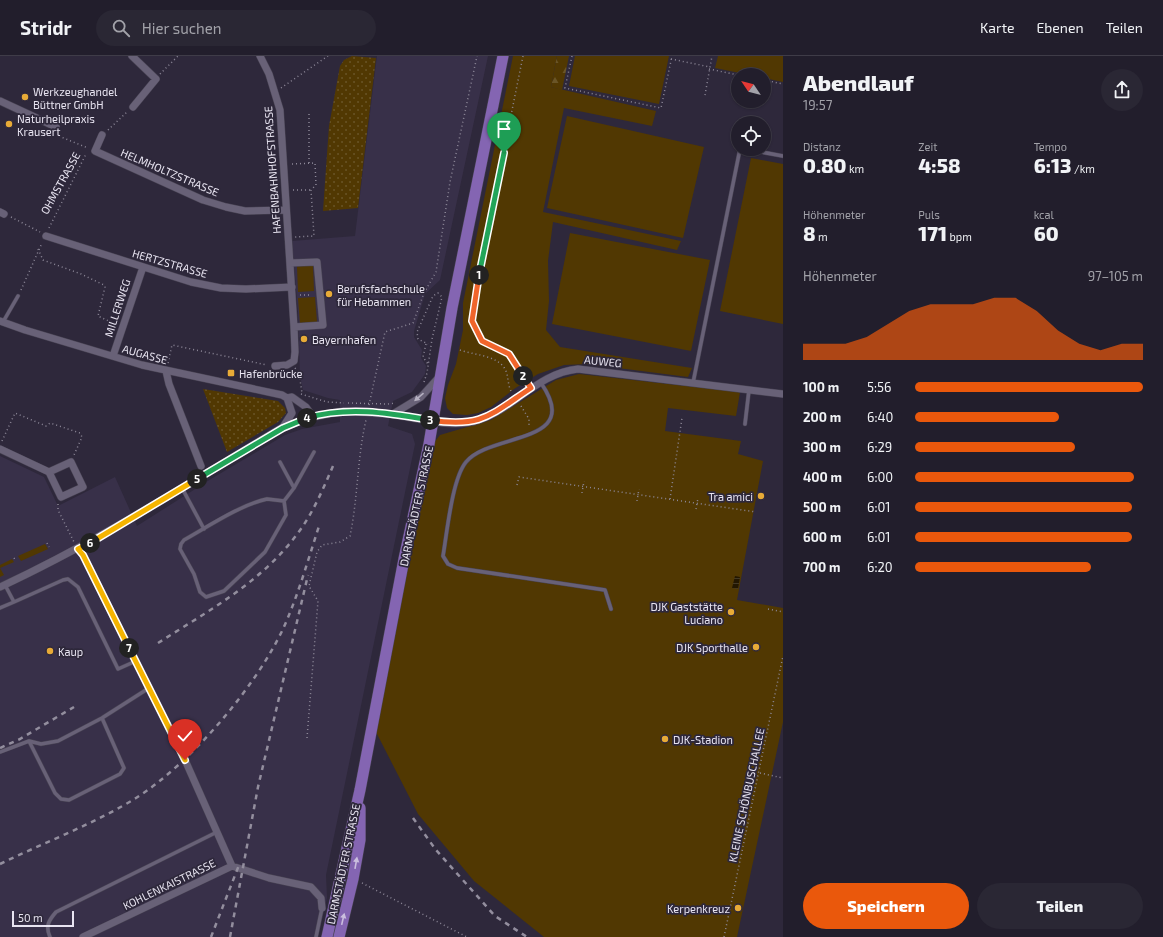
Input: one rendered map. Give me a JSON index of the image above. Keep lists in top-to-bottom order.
{
  "streets": {
    "main road": ["DARMSTÄDTER STRASSE"],
    "street": [
      "HAFENBAHNHOFSTRASSE",
      "HELMHOLTZSTRASSE",
      "OHMSTRASSE",
      "HERTZSTRASSE",
      "MILLERWEG",
      "AUGASSE",
      "AUWEG",
      "KOHLENKAISTRASSE"
    ],
    "path": ["KLEINE SCHÖNBUSCHALLEE"]
  },
  "crossings": [
    ["HAFENBAHNHOFSTRASSE", "HELMHOLTZSTRASSE"],
    ["HAFENBAHNHOFSTRASSE", "HERTZSTRASSE"],
    ["HELMHOLTZSTRASSE", "OHMSTRASSE"],
    ["OHMSTRASSE", "HERTZSTRASSE"],
    ["HERTZSTRASSE", "MILLERWEG"],
    ["MILLERWEG", "AUGASSE"],
    ["AUWEG", "DARMSTÄDTER STRASSE"]
  ],
  "places": {
    "other": [
      "Werkzeughandel Büttner GmbH",
      "Naturheilpraxis Krausert",
      "Berufsfachschule für Hebammen",
      "Bayernhafen",
      "Tra amici",
      "DJK Gaststätte Luciano",
      "DJK Sporthalle",
      "Kaup",
      "DJK-Stadion",
      "Kerpenkreuz"
    ],
    "transit": ["Hafenbrücke"]
  },
  "scale_bar": "50 m",
  "north": "top left",
  "page": {
    "header": "Stridr",
    "search": "Hier suchen",
    "nav": ["Karte", "Ebenen", "Teilen"],
    "heading": ["Abendlauf", "19:57"],
    "stats": [
      ["Distanz", "0.80 km"],
      ["Zeit", "4:58"],
      ["Tempo", "6:13 /km"],
      ["Höhenmeter", "8 m"],
      ["Puls", "171 bpm"],
      ["kcal", "60"]
    ],
    "chart": ["Höhenmeter", "97–105 m"],
    "pins": [
      "1",
      "2",
      "4",
      "3",
      "5",
      "6",
      "7"
    ],
    "list": [
      {
        "name": "100 m",
        "note": "5:56"
      },
      {
        "name": "200 m",
        "note": "6:40"
      },
      {
        "name": "300 m",
        "note": "6:29"
      },
      {
        "name": "400 m",
        "note": "6:00"
      },
      {
        "name": "500 m",
        "note": "6:01"
      },
      {
        "name": "600 m",
        "note": "6:01"
      },
      {
        "name": "700 m",
        "note": "6:20"
      }
    ],
    "buttons": ["Speichern", "Teilen"],
    "scale": "50 m"
  }
}
